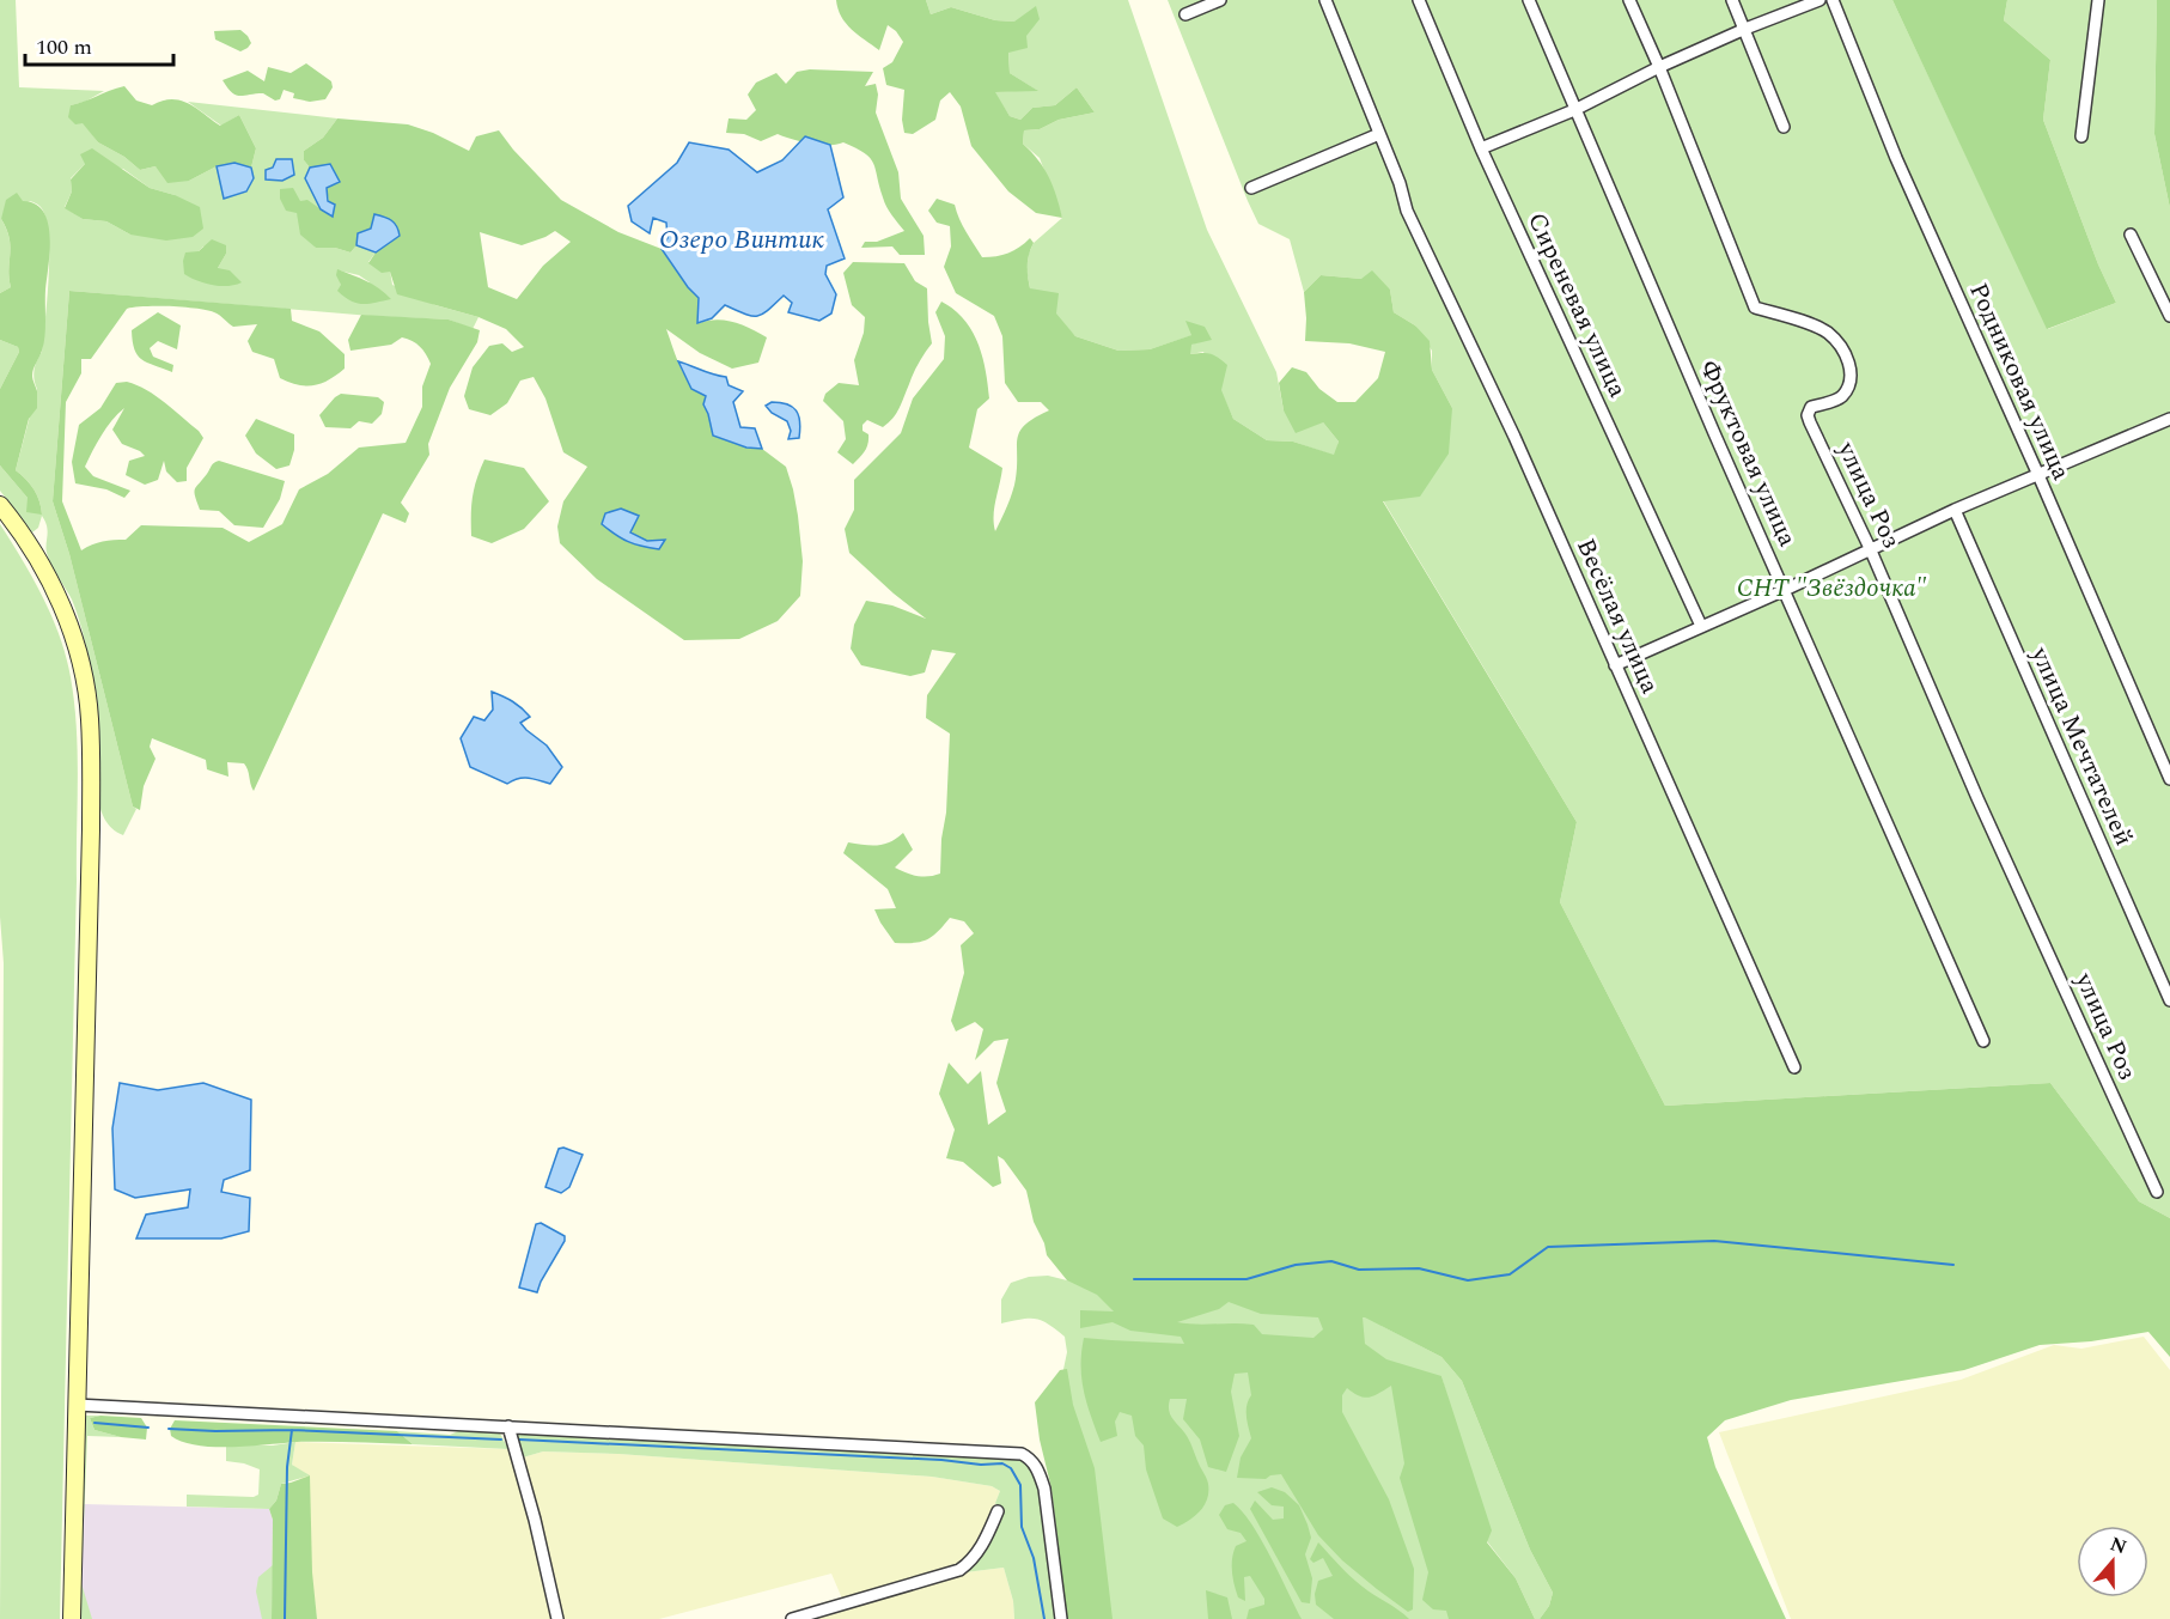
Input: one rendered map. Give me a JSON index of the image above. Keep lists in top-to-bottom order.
{
  "streets": {
    "street": [
      "Сиреневая улица",
      "Родниковая улица",
      "Фруктовая улица",
      "улица Роз",
      "Весёлая улица",
      "улица Мечтателей"
    ]
  },
  "water": ["Озеро Винтик"],
  "parks": ["СНТ \"Звёздочка\""],
  "scale_bar": "100 m",
  "north": "top"
}
